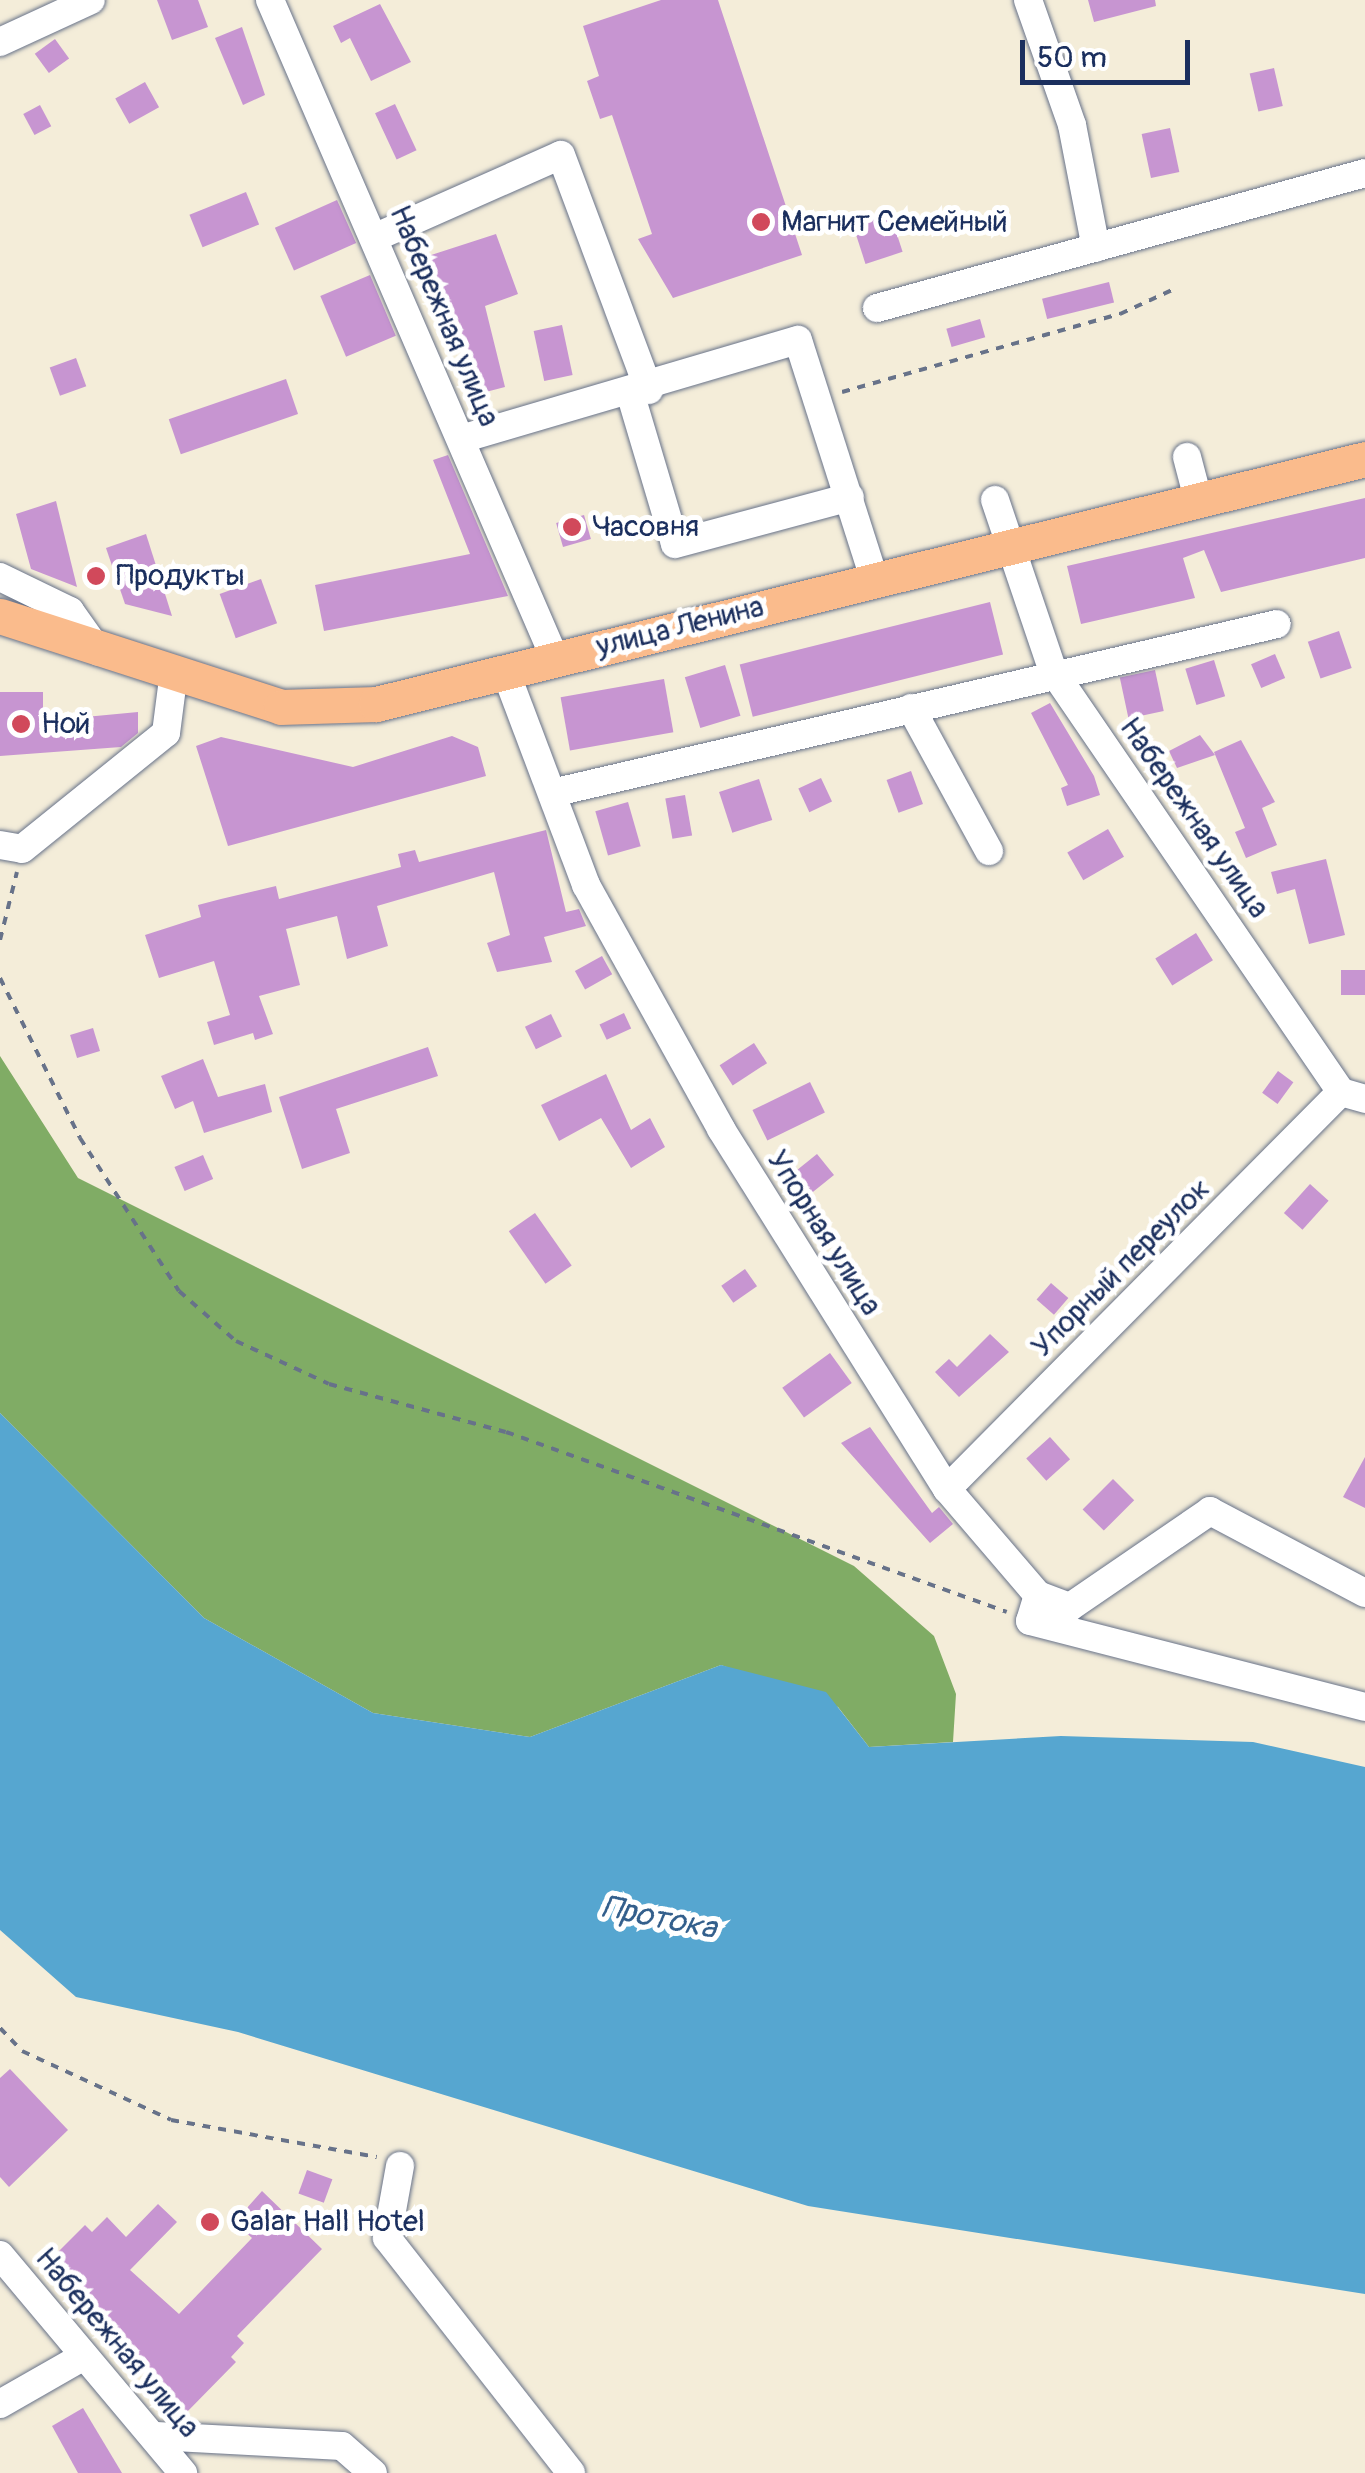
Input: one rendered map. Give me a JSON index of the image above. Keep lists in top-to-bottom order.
{
  "streets": {
    "main road": ["улица Ленина"],
    "street": ["Набережная улица", "Упорная улица", "Упорный переулок"]
  },
  "crossings": [
    ["Набережная улица", "улица Ленина"],
    ["Набережная улица", "Упорный переулок"],
    ["улица Ленина", "Упорная улица"],
    ["Упорная улица", "Упорный переулок"]
  ],
  "water": ["Протока"],
  "places": [
    "Магнит Семейный",
    "Часовня",
    "Продукты",
    "Ной",
    "Galar Hall Hotel"
  ],
  "scale_bar": "50 m"
}
